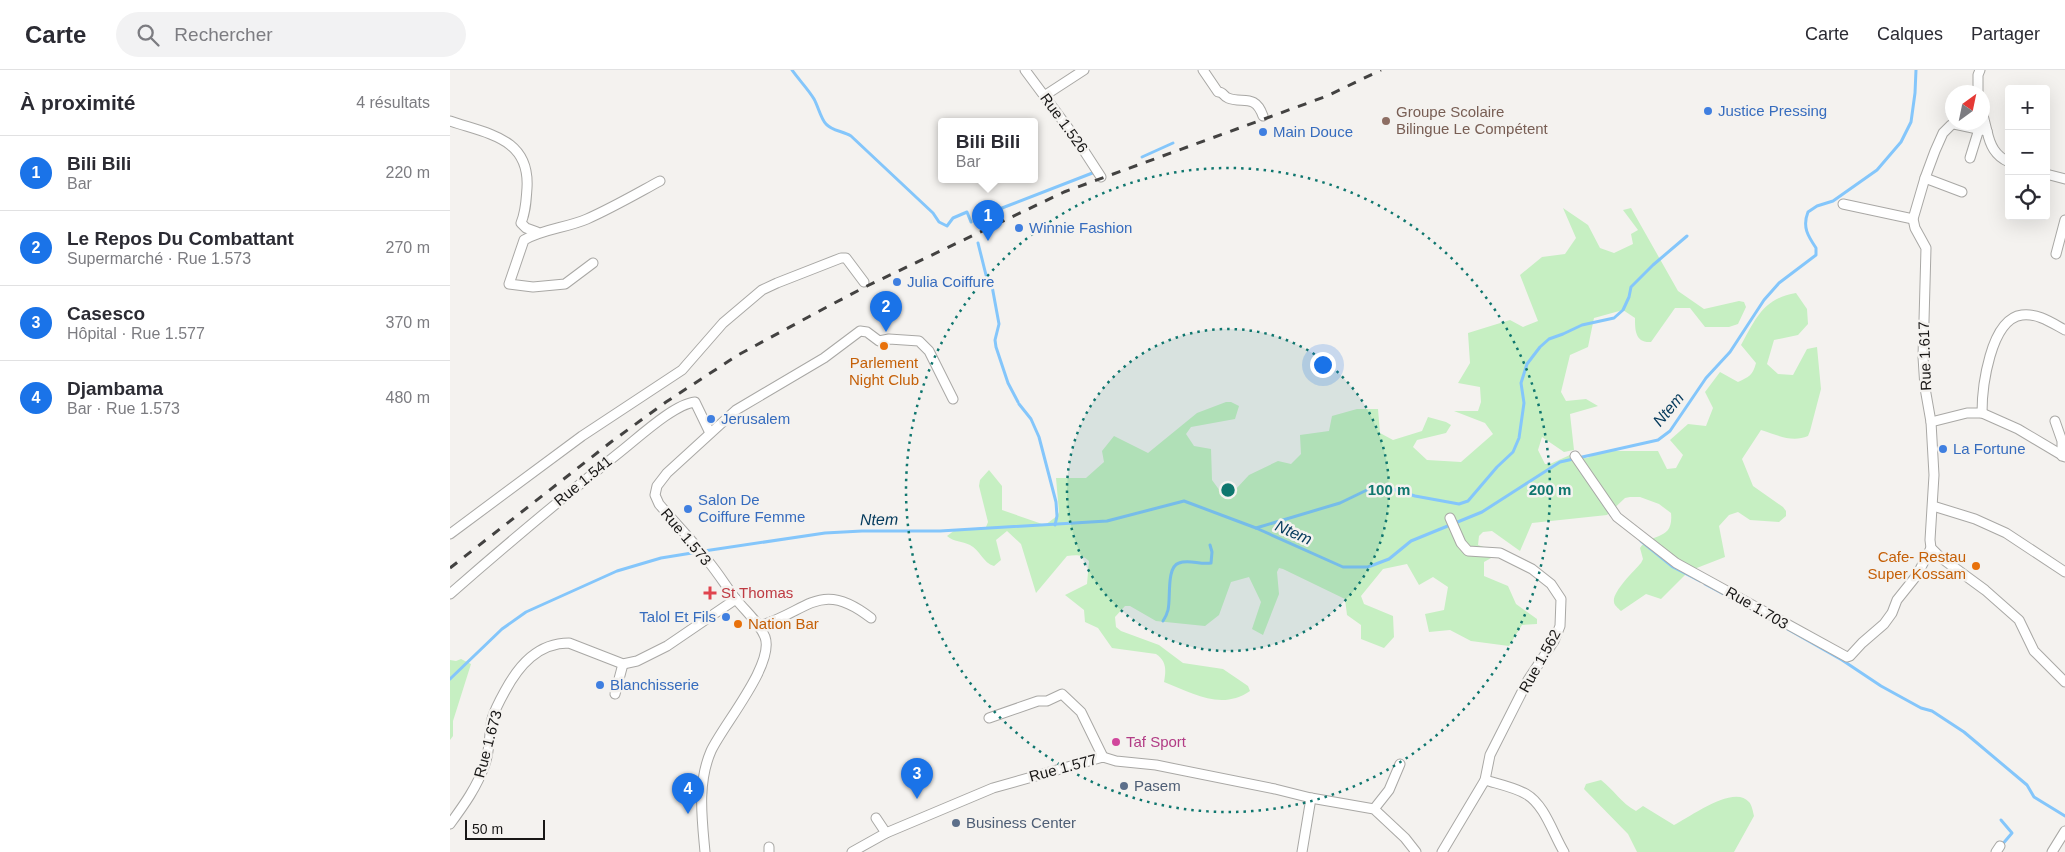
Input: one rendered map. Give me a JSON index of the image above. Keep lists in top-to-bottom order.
{
  "streets": {
    "street": [
      "Rue 1.526",
      "Rue 1.617",
      "Rue 1.541",
      "Rue 1.573",
      "Rue 1.703",
      "Rue 1.562",
      "Rue 1.673",
      "Rue 1.577"
    ]
  },
  "crossings": [
    ["Rue 1.617", "Rue 1.703"],
    ["Rue 1.541", "Rue 1.573"]
  ],
  "water": ["Ntem"],
  "places": {
    "other": [
      "Justice Pressing",
      "Groupe Scolaire Bilingue Le Compétent",
      "Main Douce",
      "Winnie Fashion",
      "Julia Coiffure",
      "Parlement Night Club",
      "Jerusalem",
      "La Fortune",
      "Salon De Coiffure Femme",
      "Cafe- Restau Super Kossam",
      "Talol Et Fils",
      "Nation Bar",
      "Blanchisserie",
      "Taf Sport",
      "Pasem",
      "Business Center"
    ],
    "health": ["St Thomas"]
  },
  "scale_bar": "50 m",
  "north": "top right",
  "page": {
    "header": "Carte",
    "search": "Rechercher",
    "nav": ["Carte", "Calques", "Partager"],
    "heading": ["À proximité", "4 résultats"],
    "map_buttons": ["+", "−"],
    "popup": ["Bili Bili", "Bar"],
    "list": [
      {
        "mark": "1",
        "name": "Bili Bili",
        "note": "Bar",
        "value": "220 m"
      },
      {
        "mark": "2",
        "name": "Le Repos Du Combattant",
        "note": "Supermarché · Rue 1.573",
        "value": "270 m"
      },
      {
        "mark": "3",
        "name": "Casesco",
        "note": "Hôpital · Rue 1.577",
        "value": "370 m"
      },
      {
        "mark": "4",
        "name": "Djambama",
        "note": "Bar · Rue 1.573",
        "value": "480 m"
      }
    ],
    "pins": [
      "1",
      "2",
      "3",
      "4"
    ],
    "scale": "50 m"
  },
  "rings": ["100 m", "200 m"]
}
